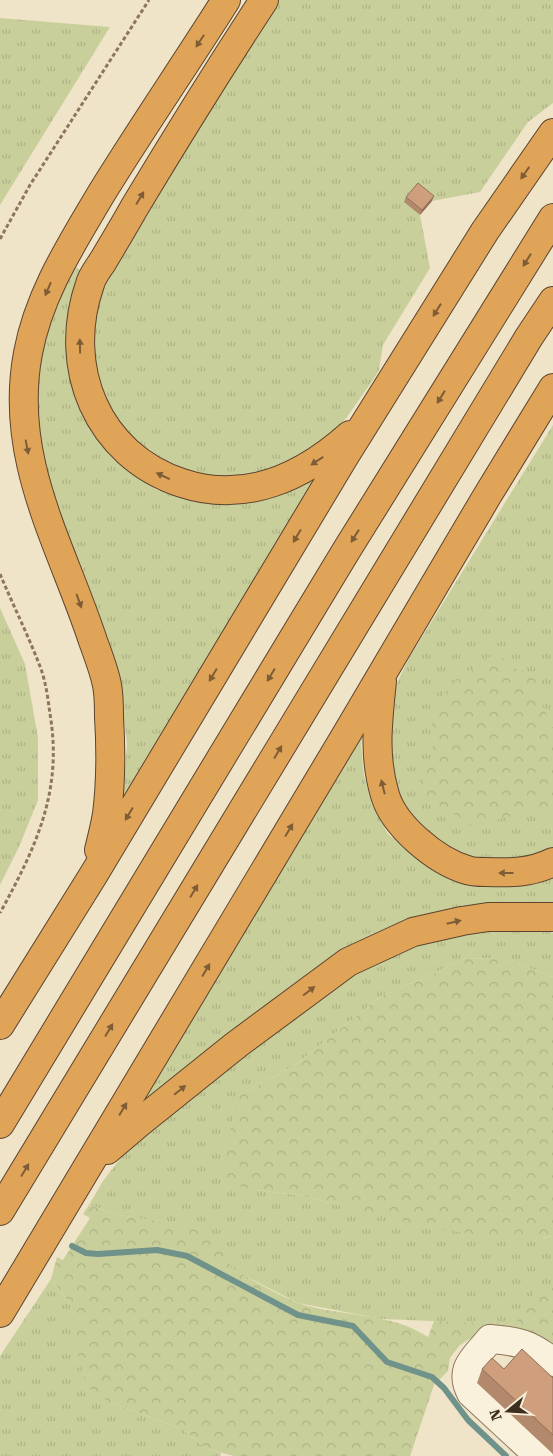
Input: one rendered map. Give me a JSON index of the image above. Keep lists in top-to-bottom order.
{
  "north": "left"
}
